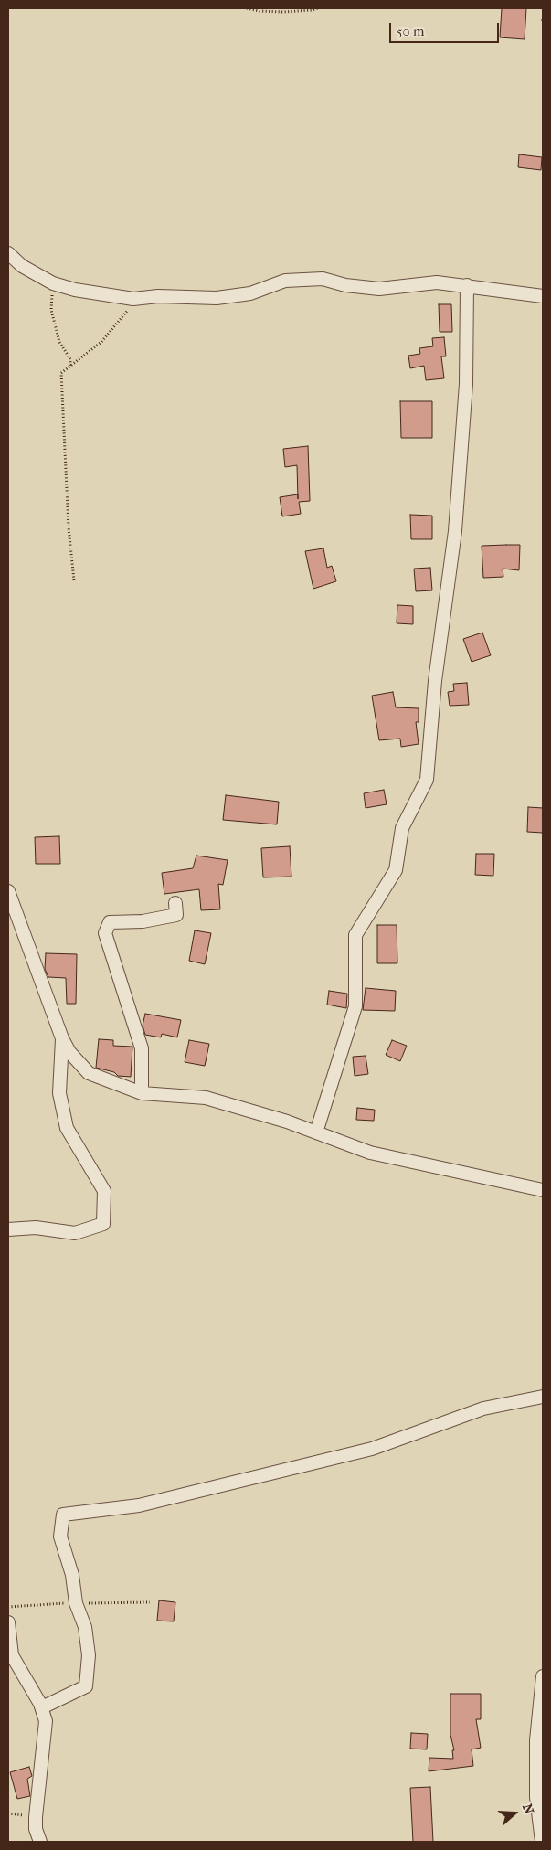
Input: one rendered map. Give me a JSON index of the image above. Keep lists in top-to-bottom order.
{
  "scale_bar": "50 m",
  "north": "right"
}
